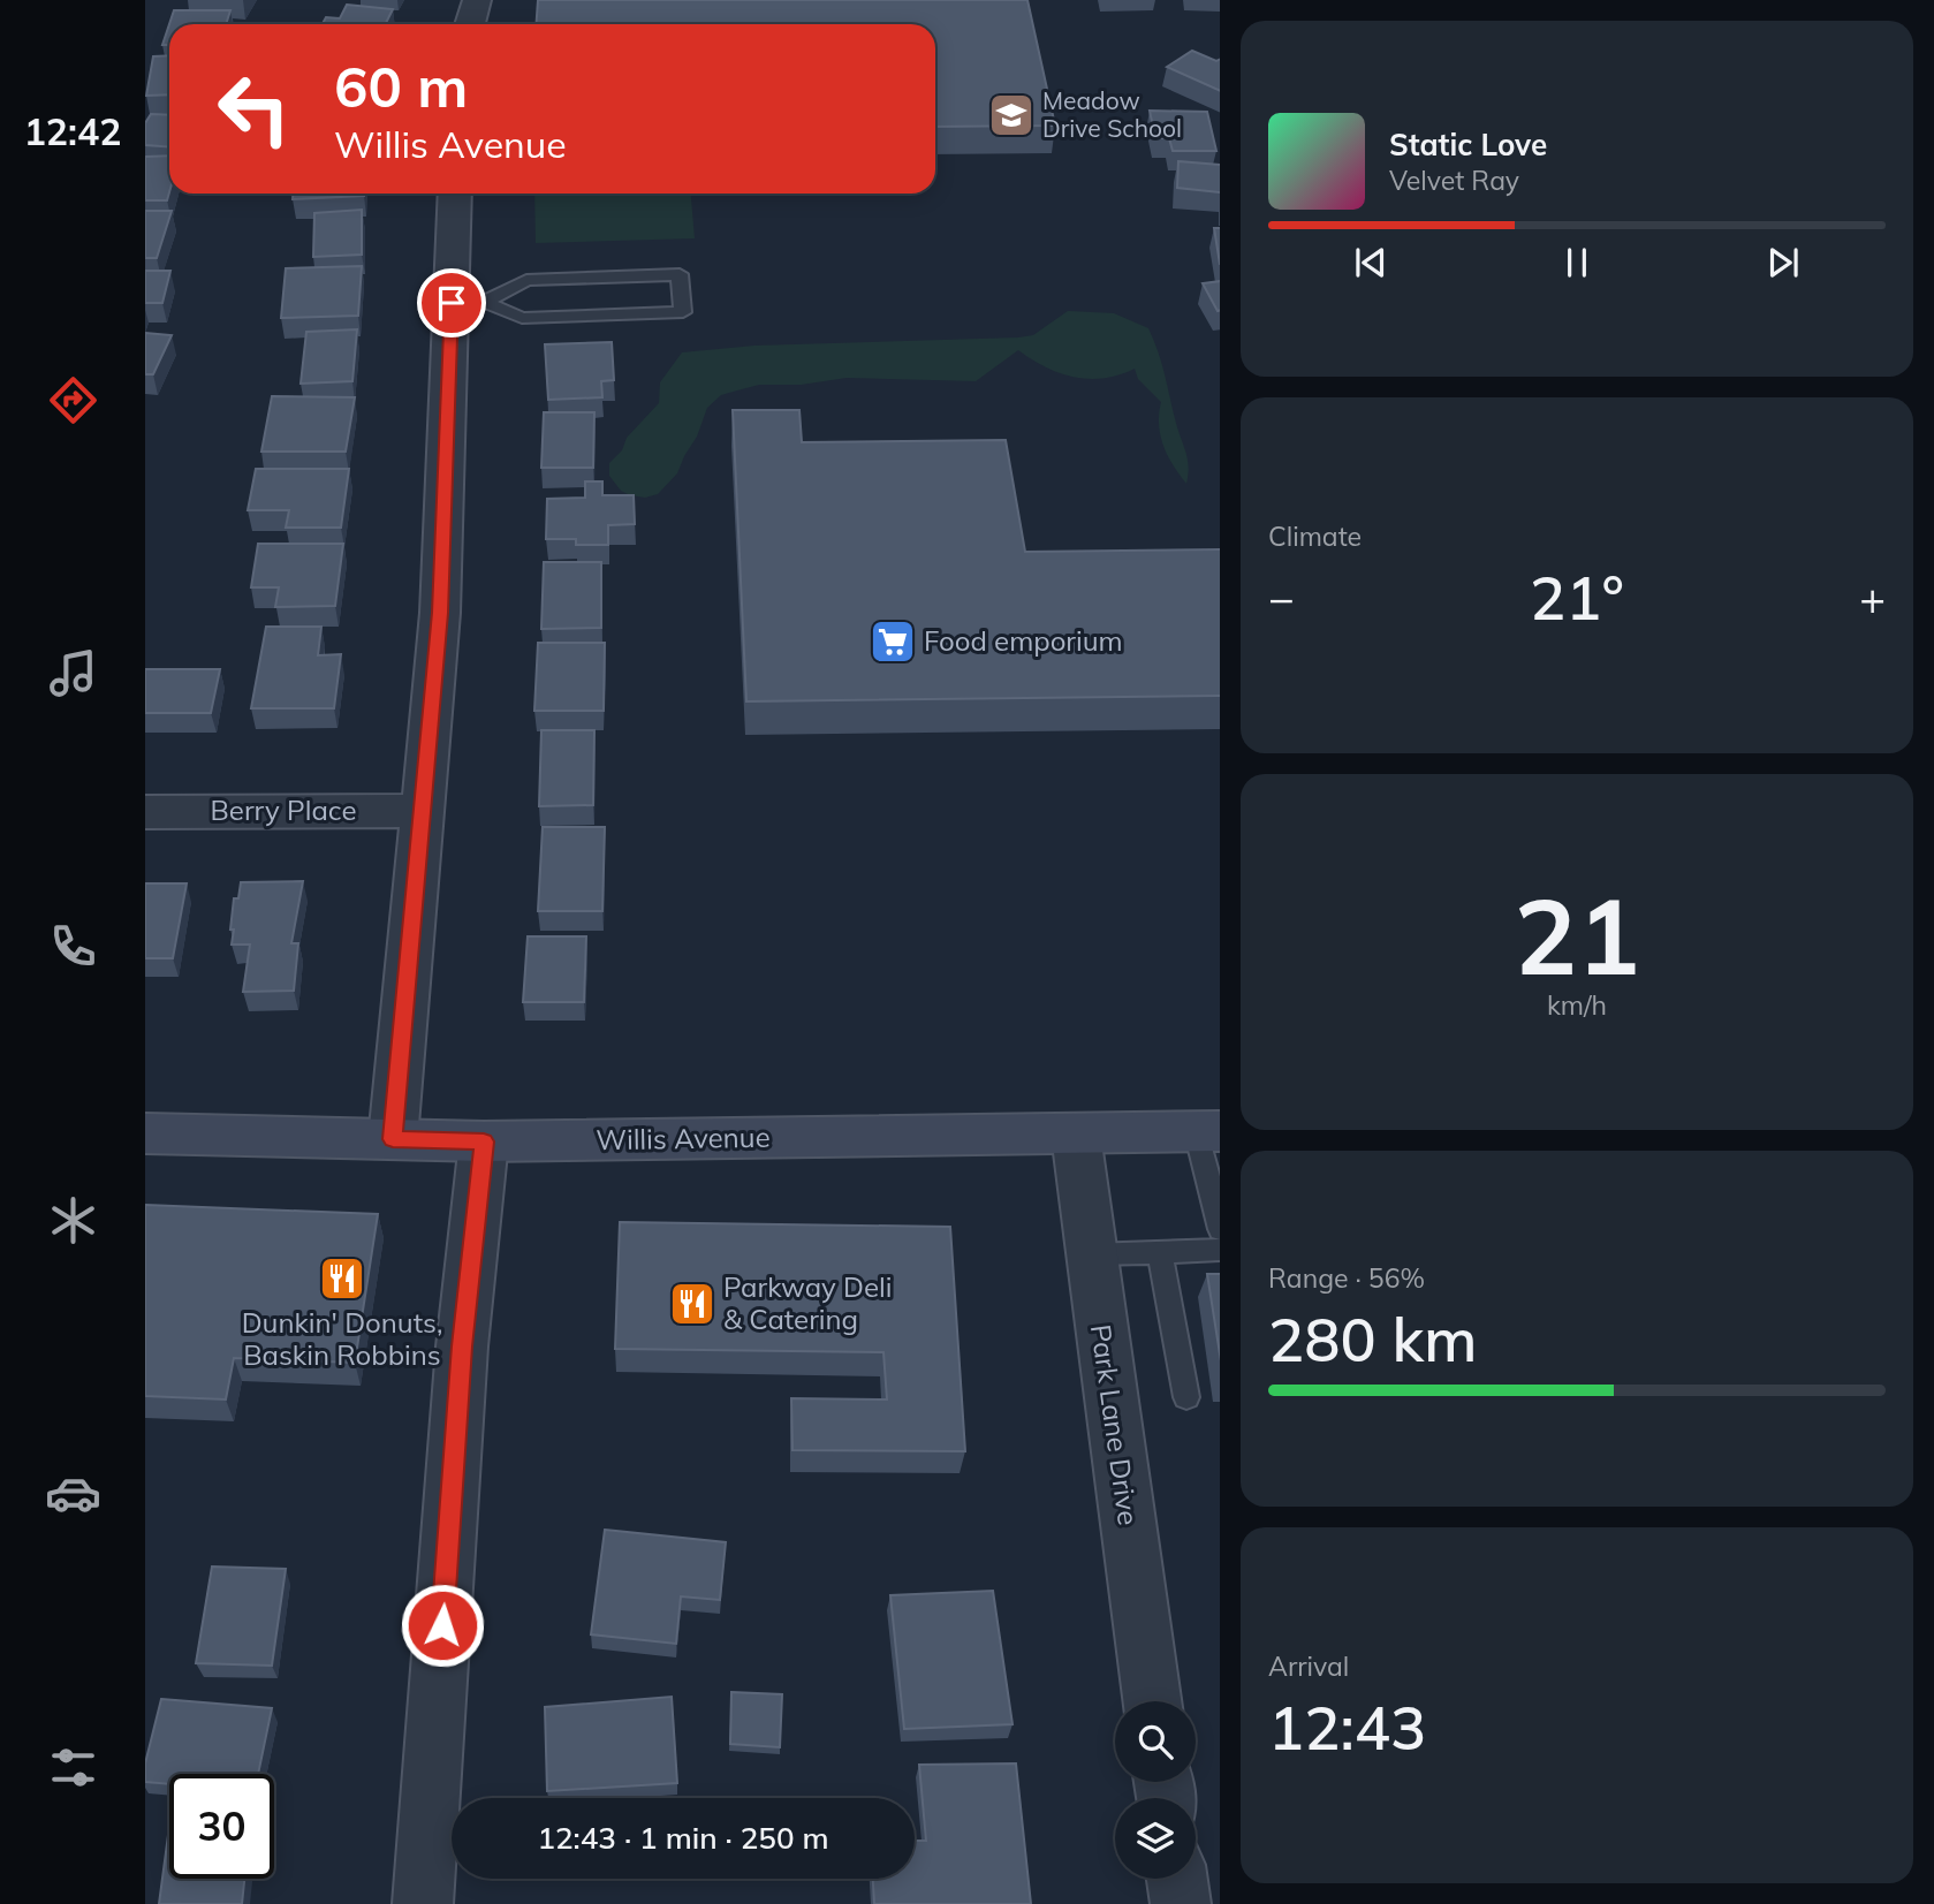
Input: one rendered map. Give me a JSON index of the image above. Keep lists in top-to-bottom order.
{
  "streets": {
    "main road": ["Willis Avenue"],
    "street": ["Berry Place", "Park Lane Drive"]
  },
  "crossings": [
    ["Willis Avenue", "Park Lane Drive"]
  ],
  "places": {
    "school or university": ["Meadow Drive School"],
    "supermarket": ["Food emporium"],
    "restaurant": ["Dunkin' Donuts, Baskin Robbins", "Parkway Deli & Catering"]
  },
  "page": {
    "tabs": "12:42",
    "turn": ["60 m", "Willis Avenue"],
    "song": ["Static Love", "Velvet Ray"],
    "tile": [
      "Climate",
      ["21", "km/h"],
      ["Range · 56%", "280 km"],
      ["Arrival", "12:43"]
    ],
    "heat": ["−", "21°", "+"],
    "limit": "30",
    "trip": "12:43 · 1 min · 250 m"
  }
}
